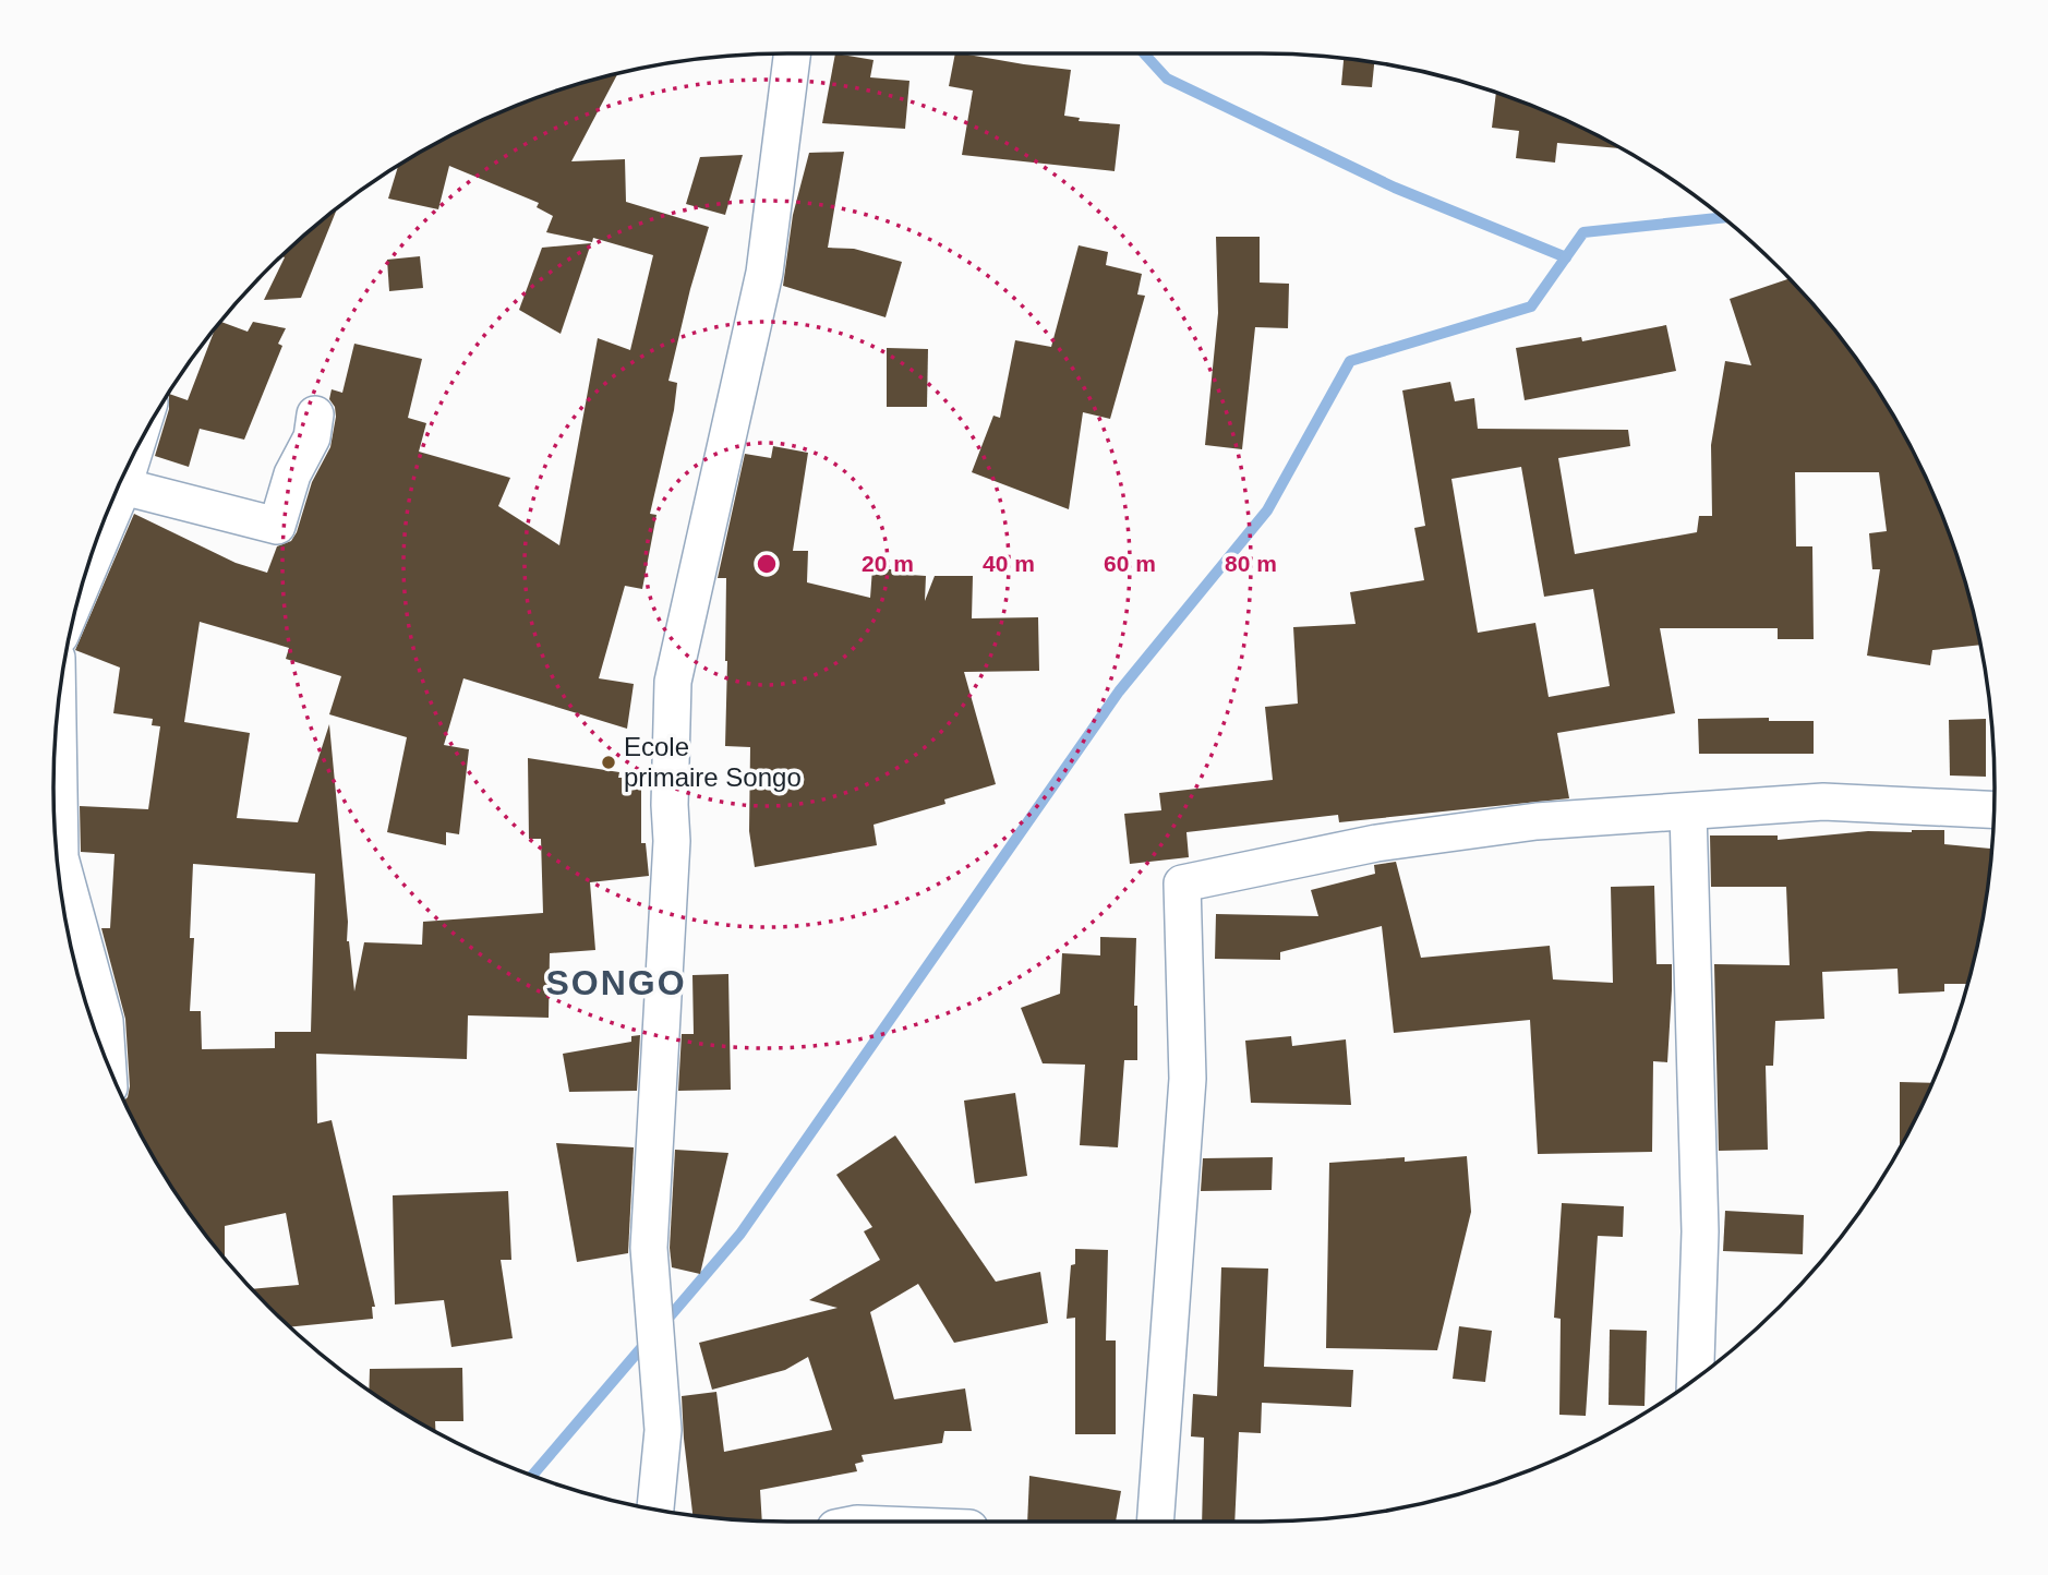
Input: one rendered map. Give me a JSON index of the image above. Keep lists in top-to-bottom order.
{
  "districts": ["SONGO"],
  "places": ["Ecole primaire Songo"],
  "rings": [
    "20 m",
    "40 m",
    "60 m",
    "80 m"
  ]
}
